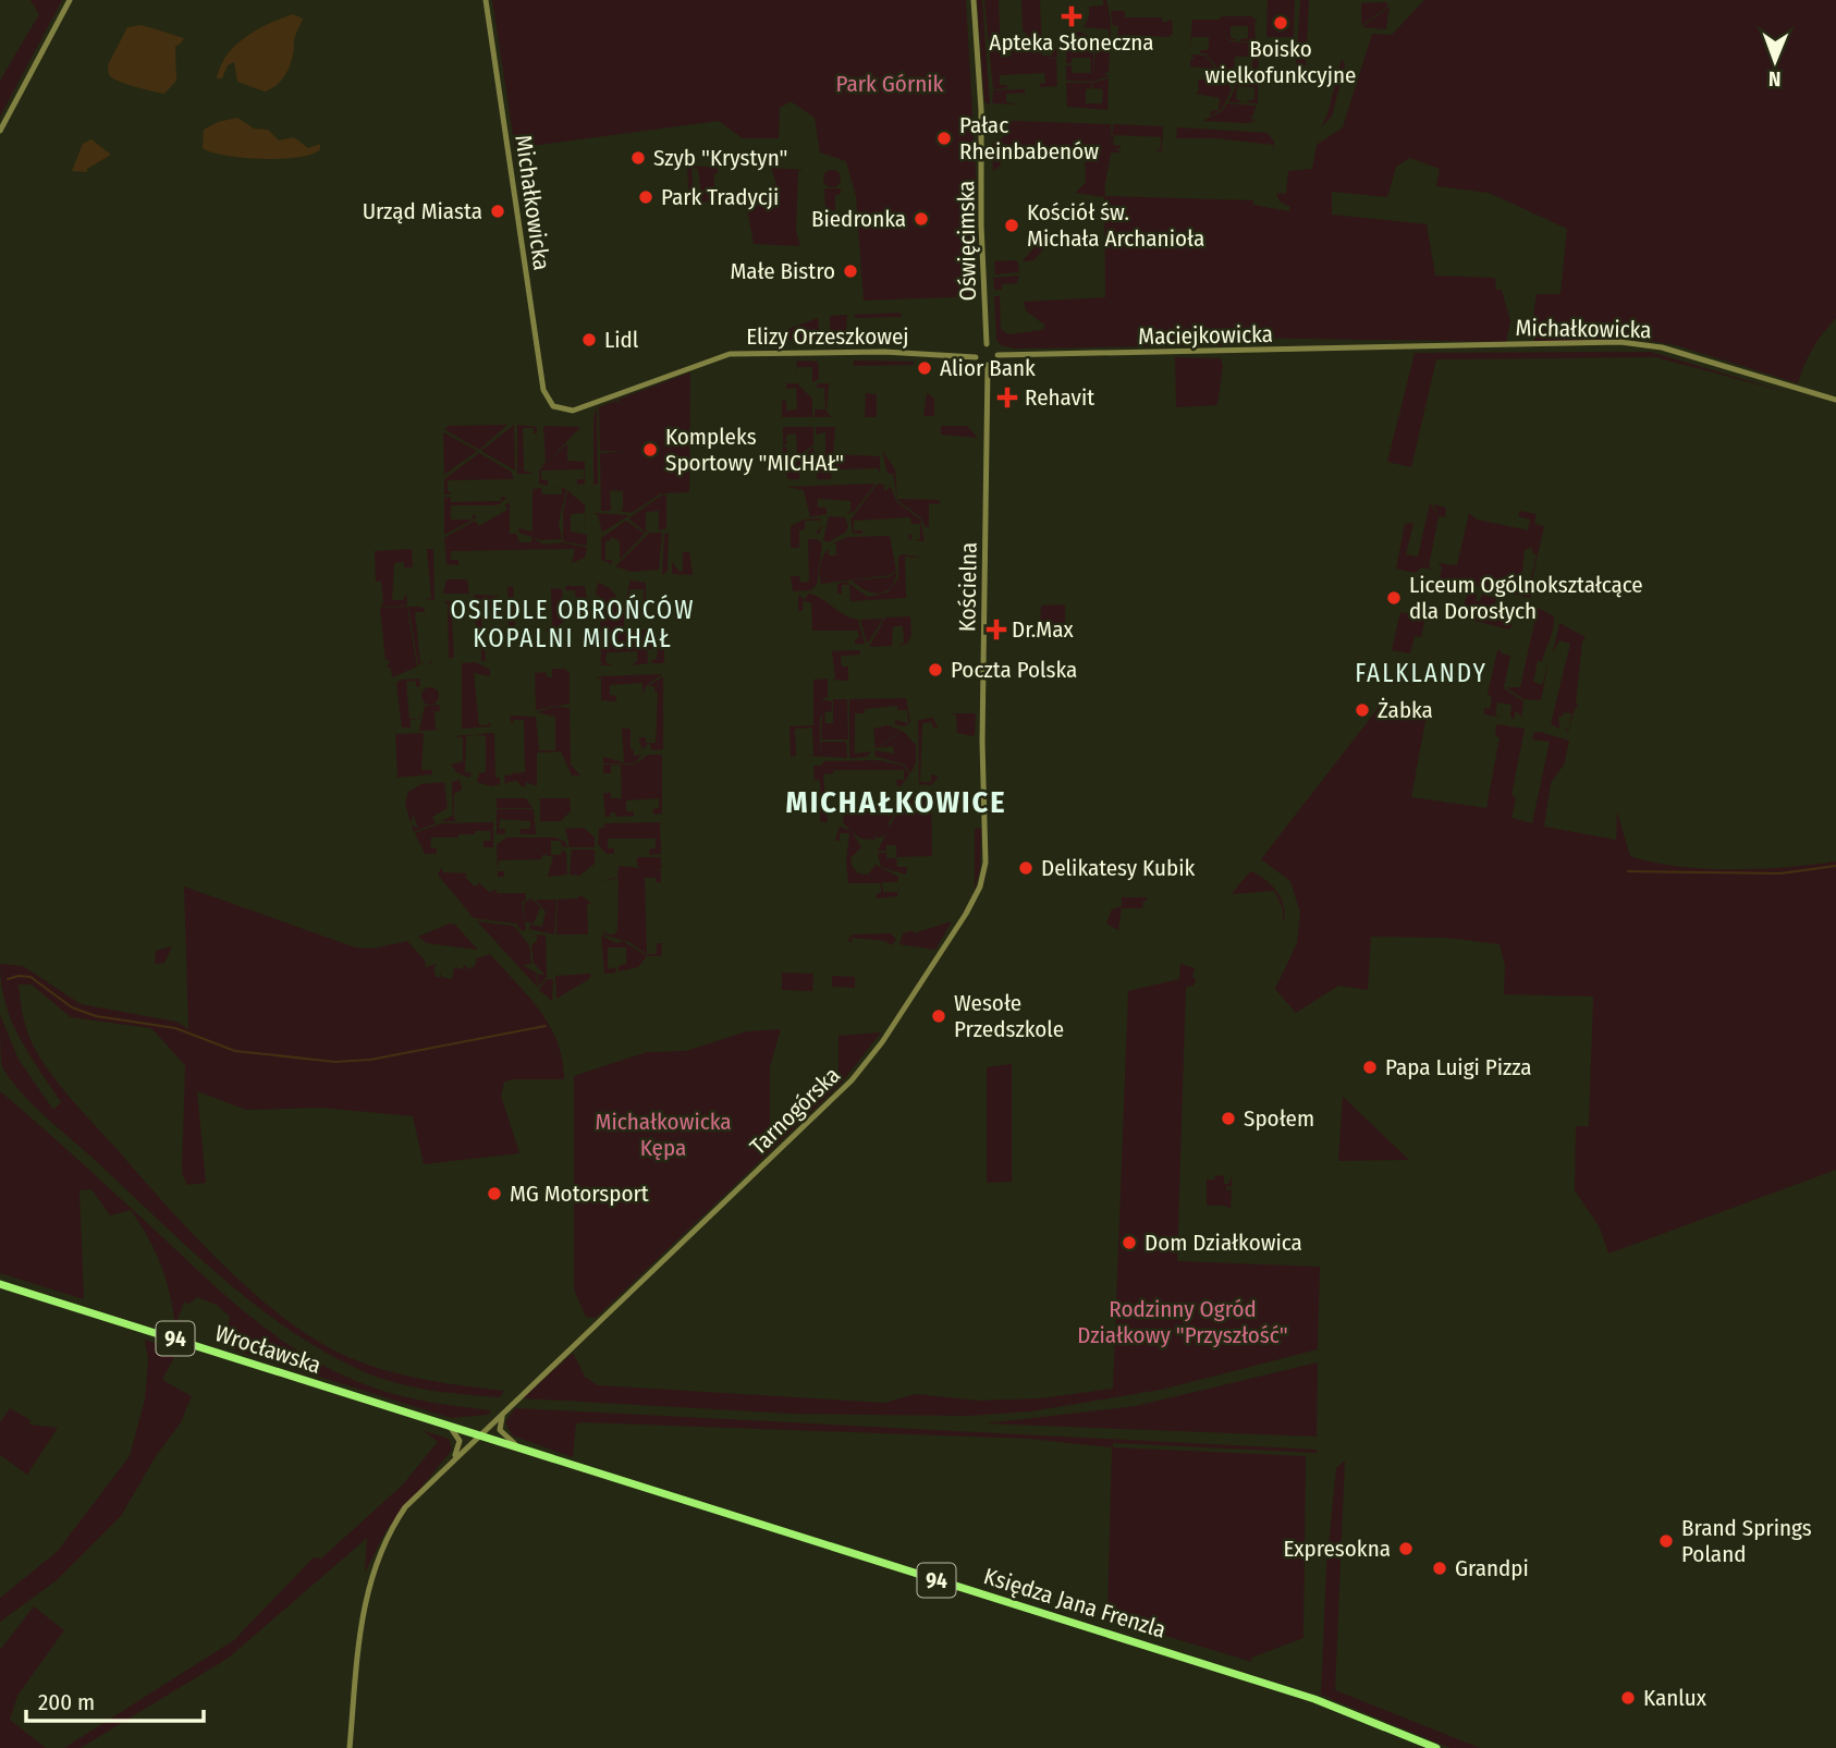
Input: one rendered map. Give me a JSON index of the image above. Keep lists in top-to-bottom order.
{
  "streets": {
    "main road": ["94", "Wrocławska", "Księdza Jana Frenzla"],
    "street": [
      "Michałkowicka",
      "Oświęcimska",
      "Maciejkowicka",
      "Elizy Orzeszkowej",
      "Kościelna",
      "Tarnogórska"
    ]
  },
  "crossings": [
    ["Michałkowicka", "Maciejkowicka"],
    ["Michałkowicka", "Elizy Orzeszkowej"],
    ["Oświęcimska", "Maciejkowicka"],
    ["Oświęcimska", "Elizy Orzeszkowej"],
    ["Oświęcimska", "Kościelna"],
    ["Maciejkowicka", "Elizy Orzeszkowej"],
    ["Maciejkowicka", "Kościelna"],
    ["Elizy Orzeszkowej", "Kościelna"],
    ["Kościelna", "Tarnogórska"],
    ["Tarnogórska", "Wrocławska"],
    ["Tarnogórska", "Księdza Jana Frenzla"],
    ["Wrocławska", "Księdza Jana Frenzla"]
  ],
  "districts": ["OSIEDLE OBROŃCÓW KOPALNI MICHAŁ", "FALKLANDY", "MICHAŁKOWICE"],
  "parks": ["Park Górnik", "Michałkowicka Kępa", "Rodzinny Ogród Działkowy \"Przyszłość\""],
  "places": {
    "health": ["Apteka Słoneczna", "Rehavit", "Dr.Max"],
    "other": [
      "Boisko wielkofunkcyjne",
      "Pałac Rheinbabenów",
      "Szyb \"Krystyn\"",
      "Park Tradycji",
      "Urząd Miasta",
      "Biedronka",
      "Kościół św. Michała Archanioła",
      "Małe Bistro",
      "Lidl",
      "Alior Bank",
      "Kompleks Sportowy \"MICHAŁ\"",
      "Liceum Ogólnokształcące dla Dorosłych",
      "Poczta Polska",
      "Żabka",
      "Delikatesy Kubik",
      "Wesołe Przedszkole",
      "Papa Luigi Pizza",
      "Społem",
      "MG Motorsport",
      "Dom Działkowica",
      "Brand Springs Poland",
      "Expresokna",
      "Grandpi",
      "Kanlux"
    ]
  },
  "scale_bar": "200 m",
  "north": "bottom"
}
